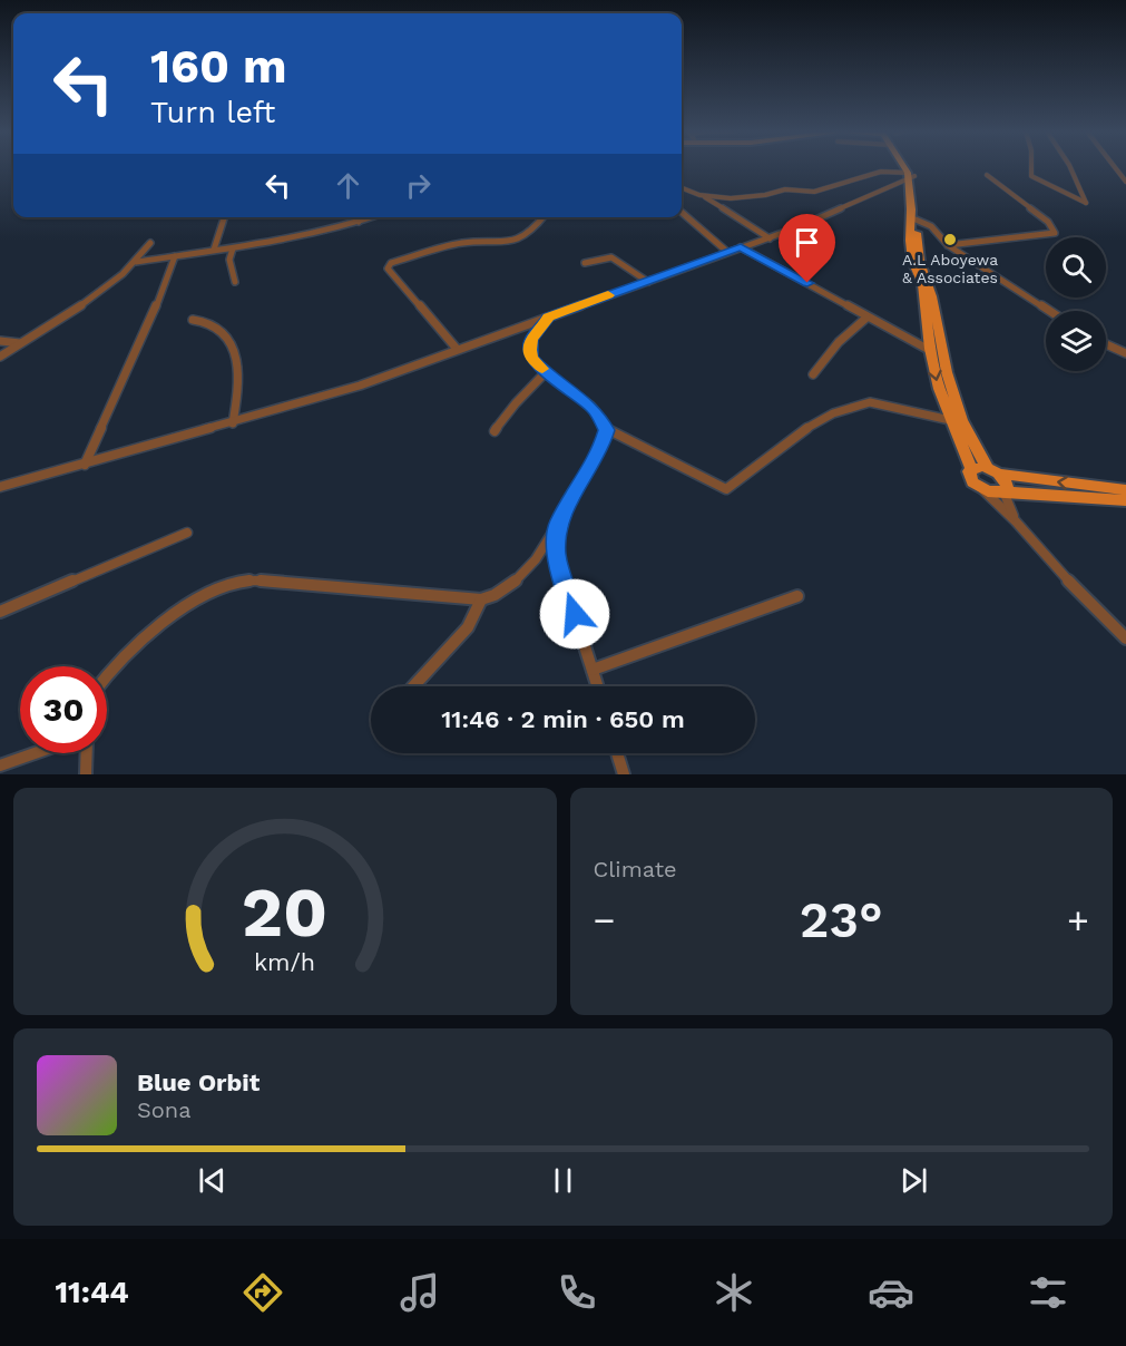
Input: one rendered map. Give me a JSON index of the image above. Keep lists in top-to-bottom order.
{
  "places": ["A.L Aboyewa & Associates"],
  "page": {
    "turn": ["160 m", "Turn left"],
    "limit": "30",
    "trip": "11:46 · 2 min · 650 m",
    "tile": "Climate",
    "heat": ["−", "23°", "+"],
    "song": ["Blue Orbit", "Sona"],
    "tabs": "11:44",
    "gauge": ["20", "km/h"]
  }
}
